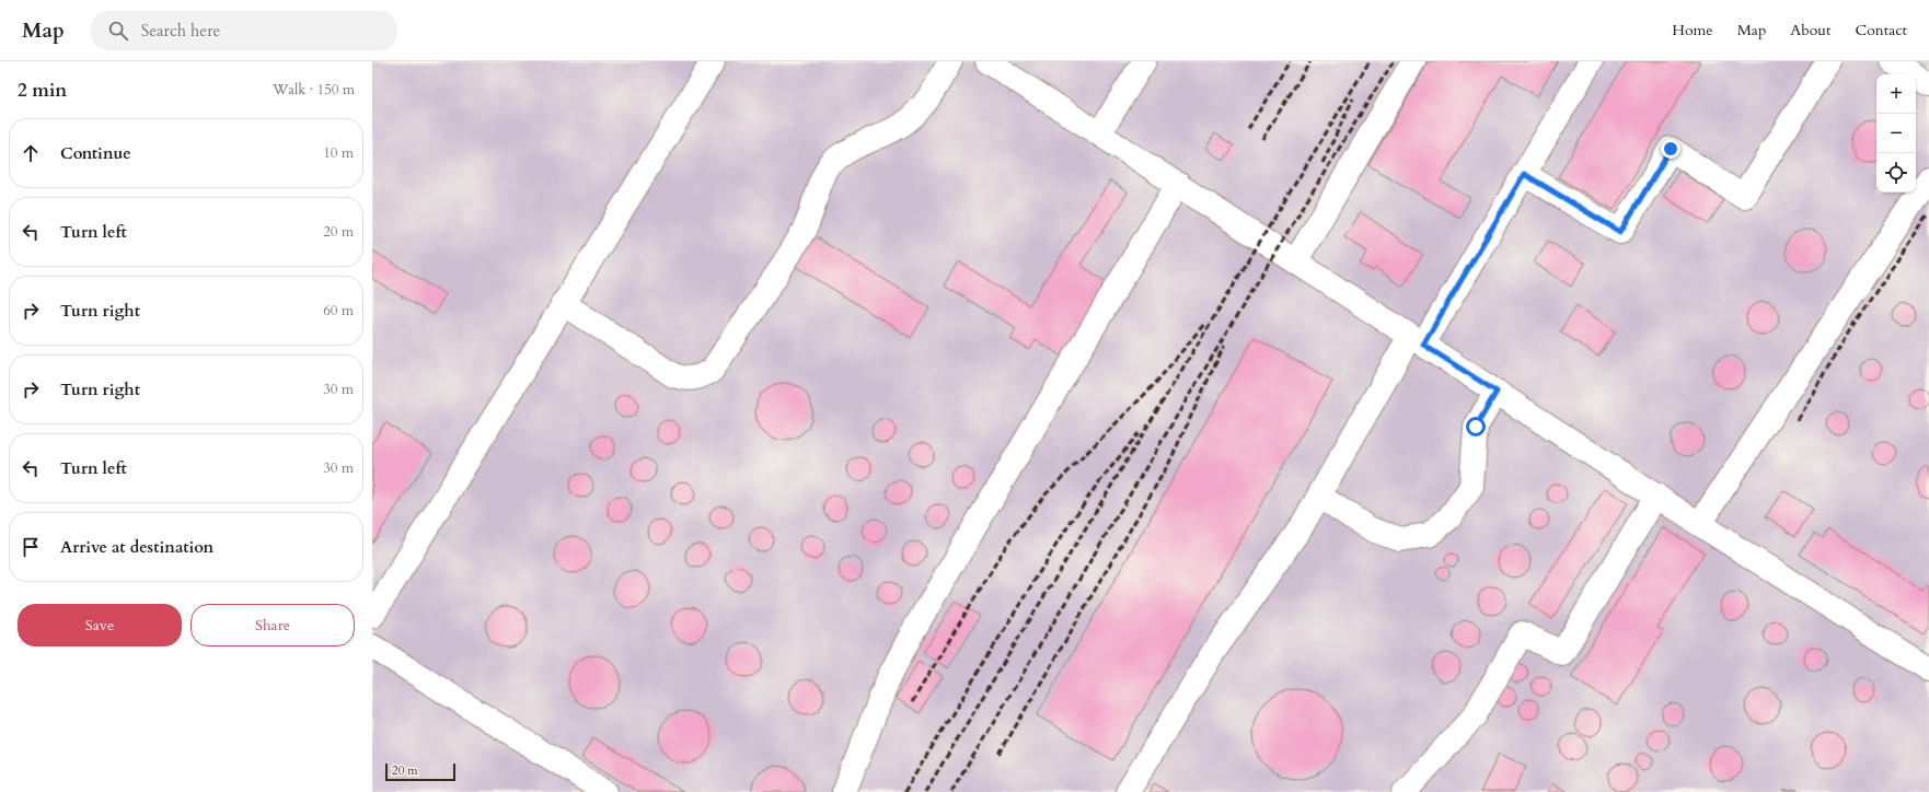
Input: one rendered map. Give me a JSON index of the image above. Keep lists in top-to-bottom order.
{
  "scale_bar": "20 m",
  "page": {
    "header": "Map",
    "search": "Search here",
    "nav": [
      "Home",
      "Map",
      "About",
      "Contact"
    ],
    "heading": ["2 min", "Walk · 150 m"],
    "map_buttons": ["+", "−"],
    "list": [
      ["Continue", "10 m"],
      ["Turn left", "20 m"],
      ["Turn right", "60 m"],
      ["Turn right", "30 m"],
      ["Turn left", "30 m"],
      "Arrive at destination"
    ],
    "buttons": ["Save", "Share"],
    "scale": "20 m"
  }
}
